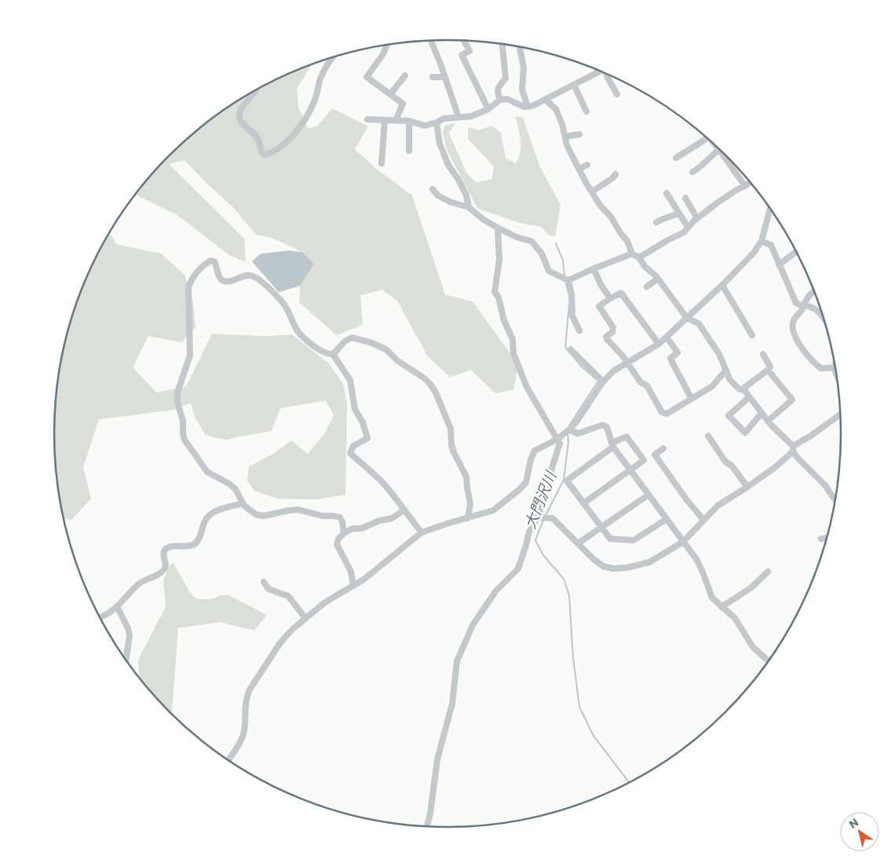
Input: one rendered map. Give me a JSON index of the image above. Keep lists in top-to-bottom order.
{
  "water": ["大門沢川"],
  "north": "top left"
}
